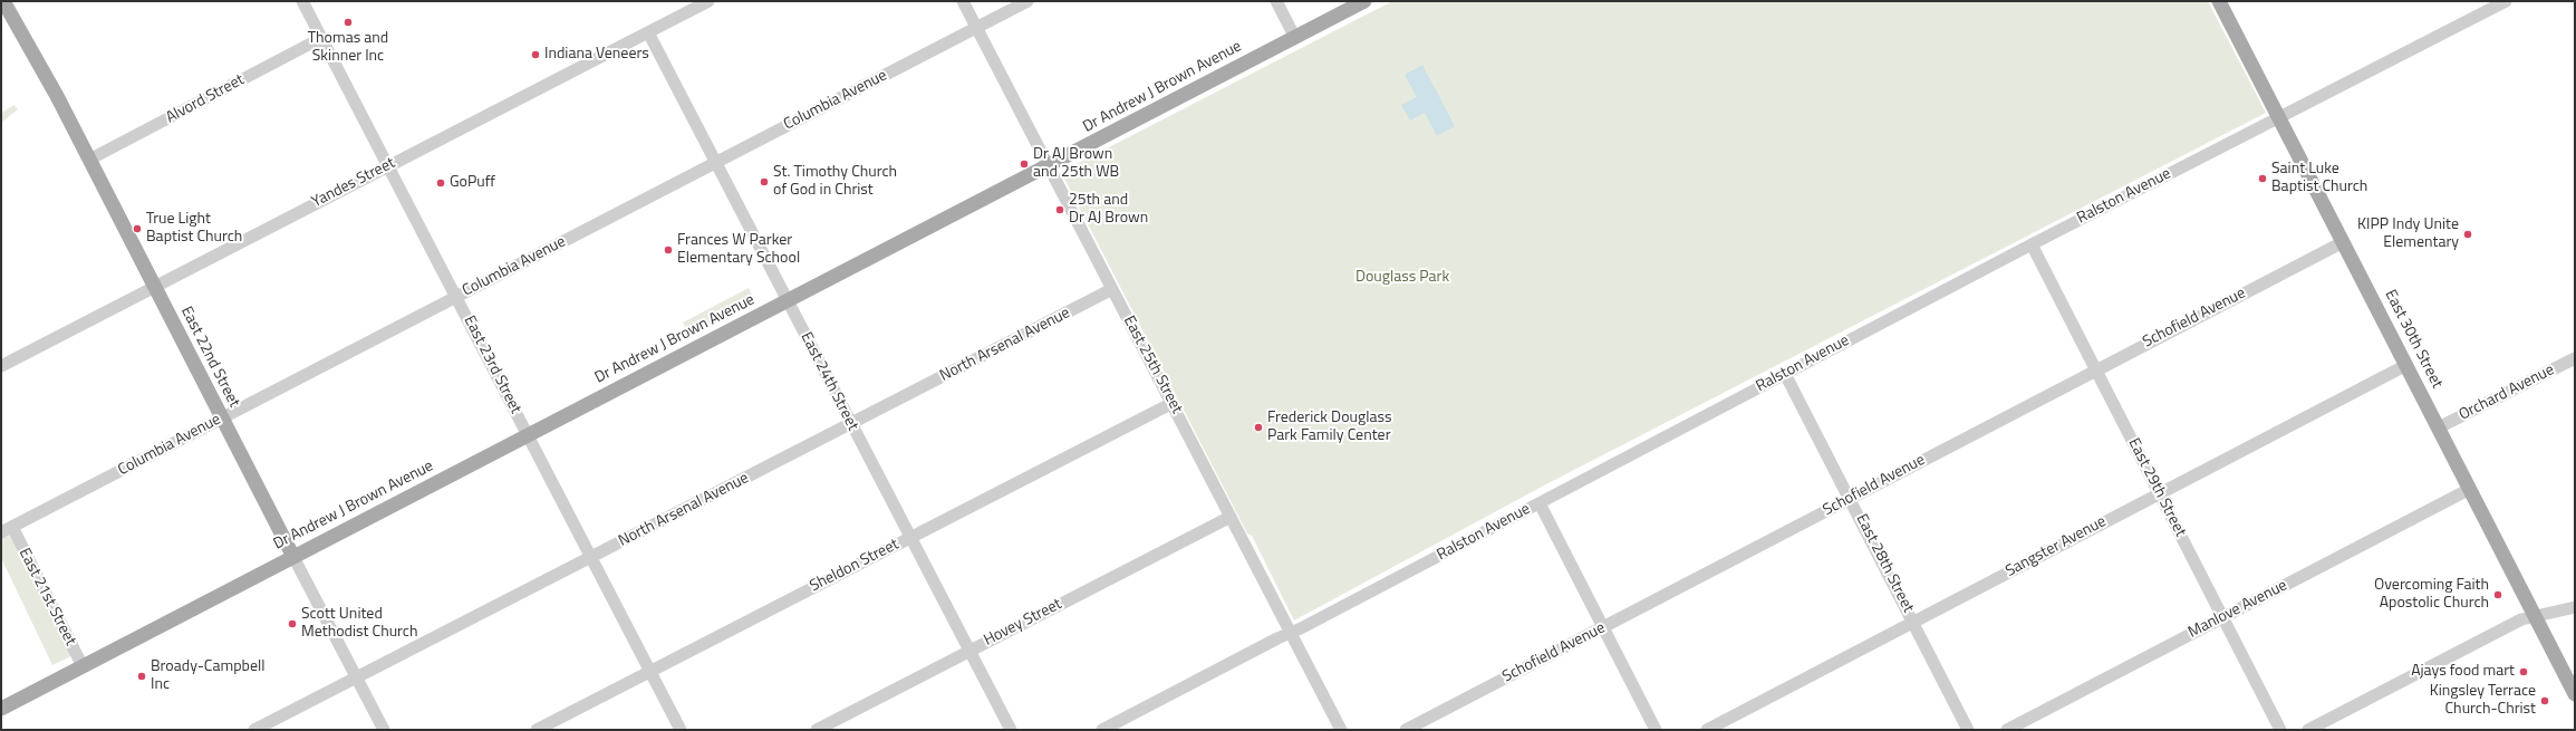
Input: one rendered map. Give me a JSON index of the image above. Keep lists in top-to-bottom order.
{
  "streets": {
    "main road": ["Dr Andrew J Brown Avenue", "East 30th Street", "East 22nd Street"],
    "street": [
      "Alvord Street",
      "Columbia Avenue",
      "Yandes Street",
      "Ralston Avenue",
      "Schofield Avenue",
      "North Arsenal Avenue",
      "East 23rd Street",
      "East 25th Street",
      "East 24th Street",
      "Orchard Avenue",
      "East 29th Street",
      "Sangster Avenue",
      "East 28th Street",
      "Sheldon Street",
      "East 21st Street",
      "Manlove Avenue",
      "Hovey Street"
    ]
  },
  "crossings": [
    ["Dr Andrew J Brown Avenue", "East 22nd Street"],
    ["Dr Andrew J Brown Avenue", "East 23rd Street"],
    ["Dr Andrew J Brown Avenue", "East 25th Street"],
    ["Dr Andrew J Brown Avenue", "East 24th Street"],
    ["Dr Andrew J Brown Avenue", "East 21st Street"],
    ["Alvord Street", "East 22nd Street"],
    ["Alvord Street", "East 23rd Street"],
    ["Columbia Avenue", "East 22nd Street"],
    ["Columbia Avenue", "East 23rd Street"],
    ["Columbia Avenue", "East 25th Street"],
    ["Columbia Avenue", "East 24th Street"],
    ["Columbia Avenue", "East 21st Street"],
    ["Yandes Street", "East 22nd Street"],
    ["Yandes Street", "East 23rd Street"],
    ["Yandes Street", "East 24th Street"],
    ["Ralston Avenue", "East 30th Street"],
    ["Ralston Avenue", "East 25th Street"],
    ["Ralston Avenue", "East 29th Street"],
    ["Ralston Avenue", "East 28th Street"],
    ["Schofield Avenue", "East 30th Street"],
    ["Schofield Avenue", "East 29th Street"],
    ["Schofield Avenue", "East 28th Street"],
    ["East 30th Street", "Orchard Avenue"],
    ["East 30th Street", "Sangster Avenue"],
    ["East 30th Street", "Manlove Avenue"],
    ["North Arsenal Avenue", "East 22nd Street"],
    ["North Arsenal Avenue", "East 23rd Street"],
    ["North Arsenal Avenue", "East 25th Street"],
    ["North Arsenal Avenue", "East 24th Street"],
    ["East 23rd Street", "Sheldon Street"],
    ["East 25th Street", "Sheldon Street"],
    ["East 25th Street", "Hovey Street"],
    ["East 24th Street", "Sheldon Street"],
    ["East 24th Street", "Hovey Street"],
    ["East 29th Street", "Sangster Avenue"],
    ["East 29th Street", "Manlove Avenue"],
    ["Sangster Avenue", "East 28th Street"]
  ],
  "parks": ["Douglass Park"],
  "places": [
    "Thomas and Skinner Inc",
    "Indiana Veneers",
    "Dr AJ Brown and 25th WB",
    "Saint Luke Baptist Church",
    "St. Timothy Church of God in Christ",
    "GoPuff",
    "25th and Dr AJ Brown",
    "True Light Baptist Church",
    "KIPP Indy Unite Elementary",
    "Frances W Parker Elementary School",
    "Frederick Douglass Park Family Center",
    "Overcoming Faith Apostolic Church",
    "Scott United Methodist Church",
    "Ajays food mart",
    "Broady-Campbell Inc",
    "Kingsley Terrace Church-Christ"
  ]
}
